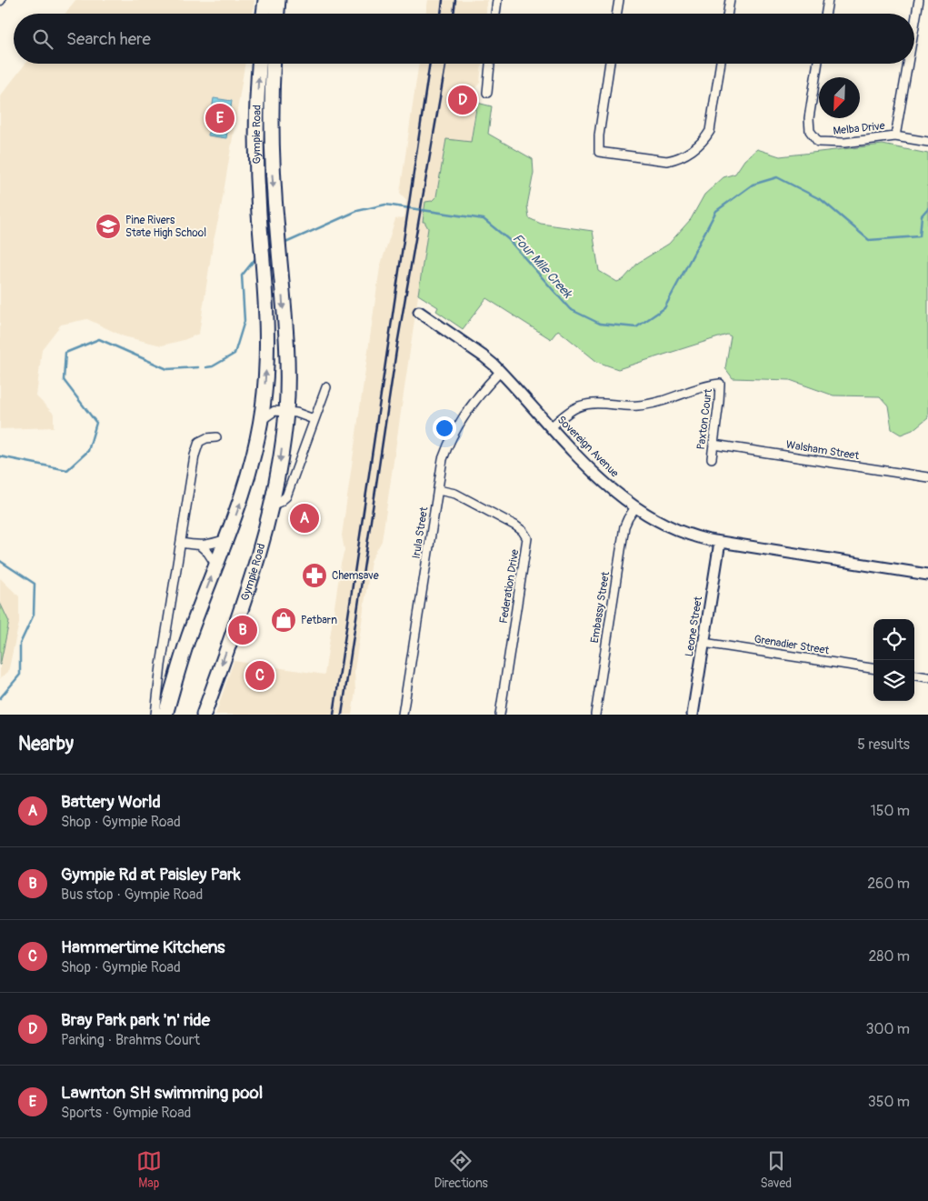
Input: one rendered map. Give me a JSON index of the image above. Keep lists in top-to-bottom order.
{
  "streets": {
    "highway": ["Gympie Road"],
    "street": [
      "Melba Drive",
      "Paxton Court",
      "Sovereign Avenue",
      "Walsham Street",
      "Irula Street",
      "Federation Drive",
      "Embassy Street",
      "Leone Street",
      "Grenadier Street"
    ]
  },
  "crossings": [
    ["Paxton Court", "Sovereign Avenue"],
    ["Paxton Court", "Walsham Street"],
    ["Sovereign Avenue", "Irula Street"],
    ["Sovereign Avenue", "Embassy Street"],
    ["Sovereign Avenue", "Leone Street"],
    ["Irula Street", "Federation Drive"],
    ["Leone Street", "Grenadier Street"]
  ],
  "water": ["Four Mile Creek"],
  "places": {
    "school or university": ["Pine Rivers State High School"],
    "pharmacy": ["Chemsave"],
    "shop": ["Petbarn"]
  },
  "north": "bottom left",
  "page": {
    "search": "Search here",
    "pins": [
      "D",
      "E",
      "A",
      "B",
      "C"
    ],
    "heading": ["Nearby", "5 results"],
    "list": [
      {
        "mark": "A",
        "name": "Battery World",
        "note": "Shop · Gympie Road",
        "value": "150 m"
      },
      {
        "mark": "B",
        "name": "Gympie Rd at Paisley Park",
        "note": "Bus stop · Gympie Road",
        "value": "260 m"
      },
      {
        "mark": "C",
        "name": "Hammertime Kitchens",
        "note": "Shop · Gympie Road",
        "value": "280 m"
      },
      {
        "mark": "D",
        "name": "Bray Park park 'n' ride",
        "note": "Parking · Brahms Court",
        "value": "300 m"
      },
      {
        "mark": "E",
        "name": "Lawnton SH swimming pool",
        "note": "Sports · Gympie Road",
        "value": "350 m"
      }
    ],
    "nav": ["Map", "Directions", "Saved"]
  }
}
